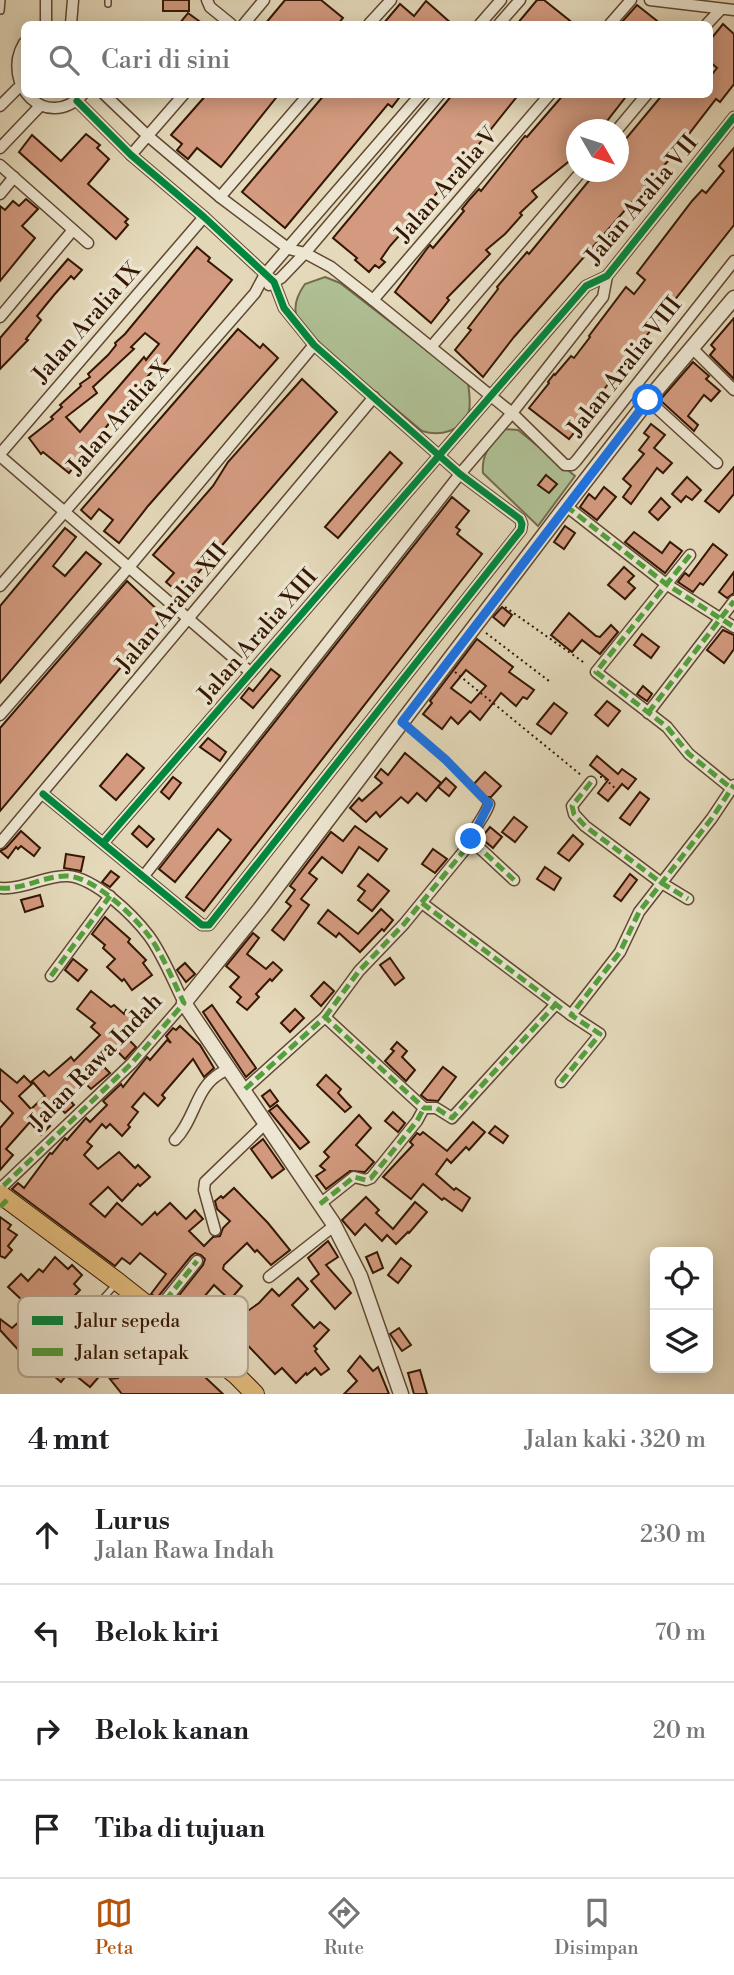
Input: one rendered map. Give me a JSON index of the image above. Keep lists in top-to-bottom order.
{
  "streets": {
    "street": [
      "Jalan Aralia V",
      "Jalan Aralia VII",
      "Jalan Aralia IX",
      "Jalan Aralia VIII",
      "Jalan Aralia X",
      "Jalan Aralia XII",
      "Jalan Aralia XIII",
      "Jalan Rawa Indah"
    ]
  },
  "crossings": [
    ["Jalan Aralia VII", "Jalan Aralia VIII"],
    ["Jalan Aralia VII", "Jalan Aralia XIII"]
  ],
  "legend": ["Jalur sepeda", "Jalan setapak"],
  "north": "bottom right",
  "page": {
    "search": "Cari di sini",
    "heading": ["4 mnt", "Jalan kaki · 320 m"],
    "list": [
      ["Lurus", "Jalan Rawa Indah", "230 m"],
      ["Belok kiri", "70 m"],
      ["Belok kanan", "20 m"],
      "Tiba di tujuan"
    ],
    "nav": ["Peta", "Rute", "Disimpan"]
  }
}
